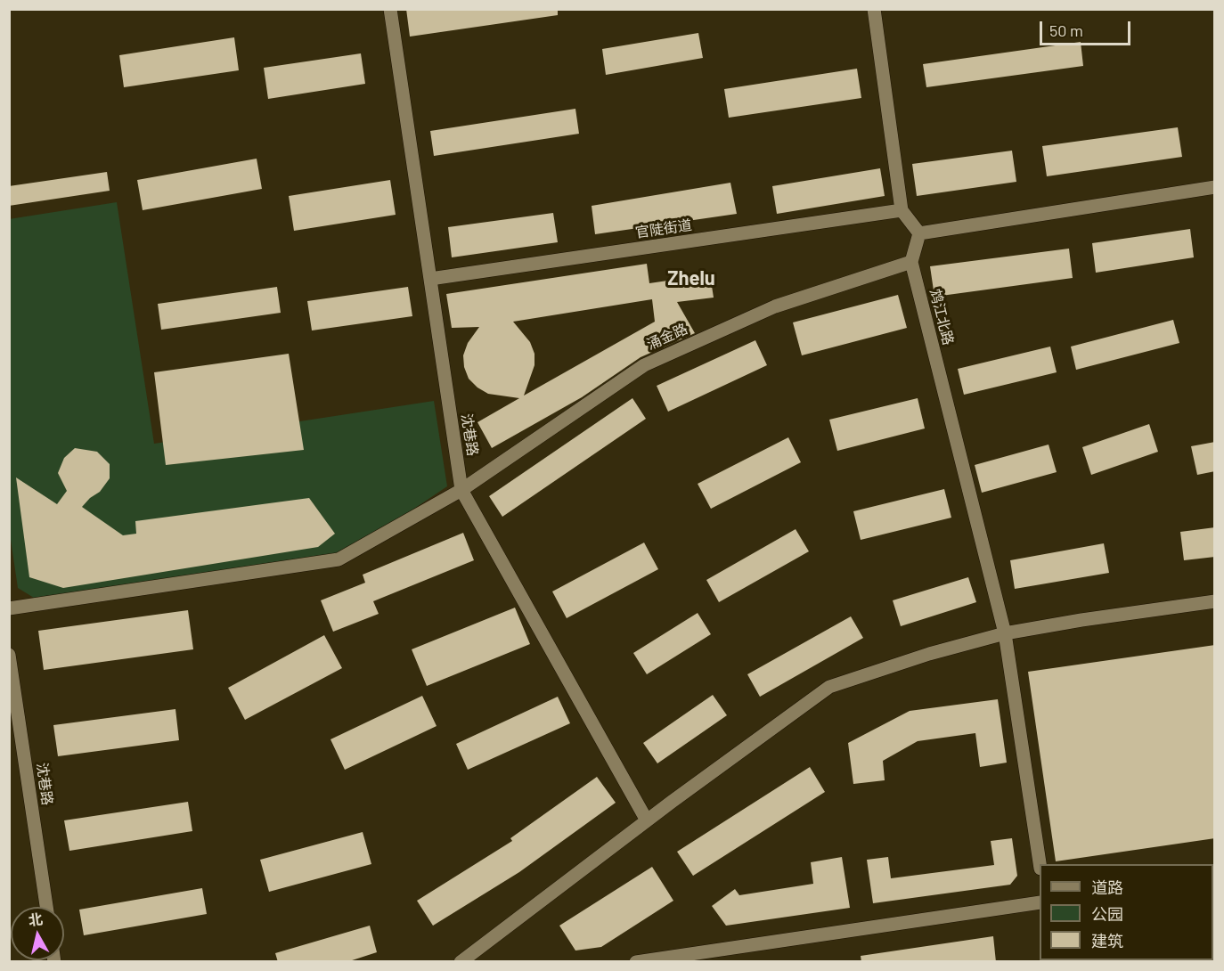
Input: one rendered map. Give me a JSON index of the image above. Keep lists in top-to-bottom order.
{
  "streets": {
    "street": [
      "官陡街道",
      "鸩江北路",
      "涌金路",
      "沈巷路"
    ]
  },
  "crossings": [
    ["官陡街道", "沈巷路"],
    ["鸩江北路", "涌金路"],
    ["涌金路", "沈巷路"]
  ],
  "districts": ["Zhelu"],
  "legend": ["道路", "公园", "建筑"],
  "scale_bar": "50 m",
  "north": "top"
}
